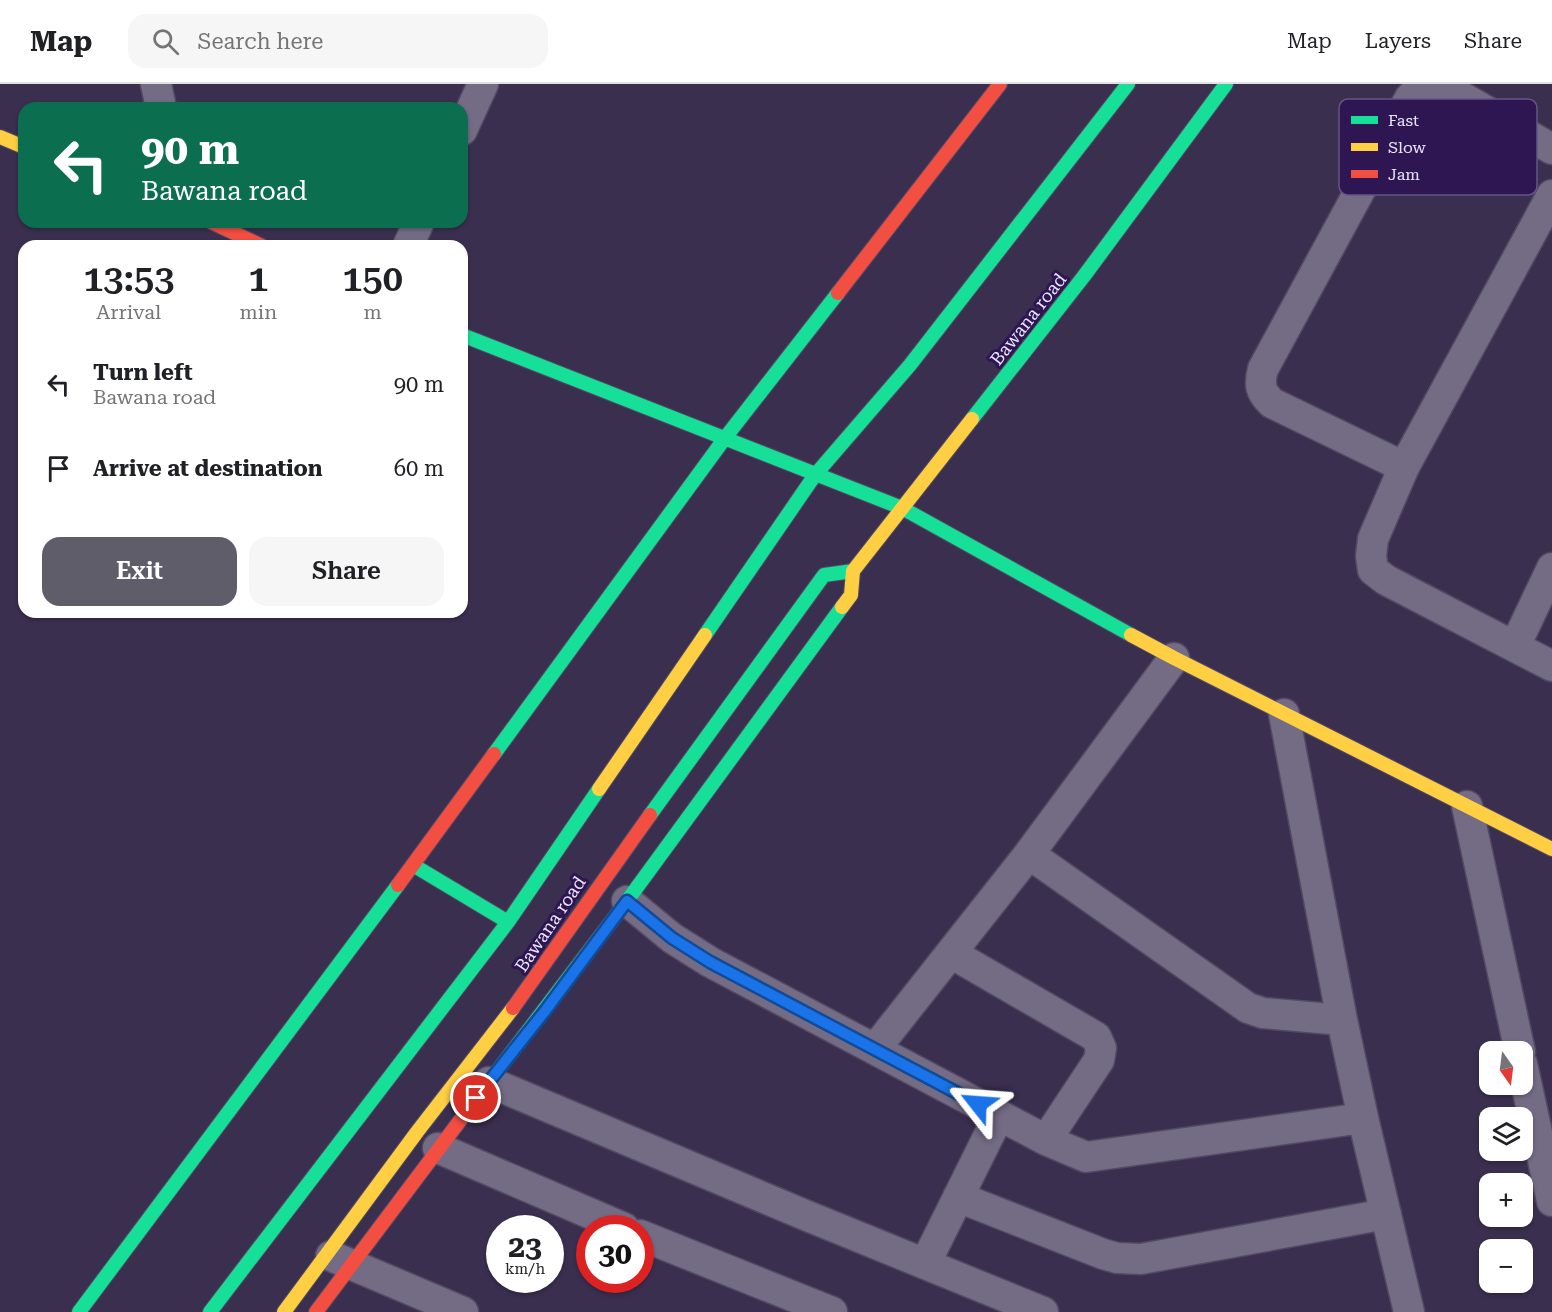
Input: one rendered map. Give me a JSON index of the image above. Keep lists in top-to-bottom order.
{
  "streets": {
    "street": ["Bawana road"]
  },
  "legend": ["Fast", "Slow", "Jam"],
  "north": "bottom",
  "page": {
    "header": "Map",
    "search": "Search here",
    "nav": ["Map", "Layers", "Share"],
    "turn": ["90 m", "Bawana road"],
    "eta": [
      "13:53",
      "Arrival",
      "1",
      "min",
      "150",
      "m"
    ],
    "list": [
      {
        "name": "Turn left",
        "note": "Bawana road",
        "value": "90 m"
      },
      {
        "name": "Arrive at destination",
        "value": "60 m"
      }
    ],
    "buttons": ["Exit", "Share"],
    "map_buttons": ["+", "−"],
    "speed": "23 km/h",
    "limit": "30"
  }
}
